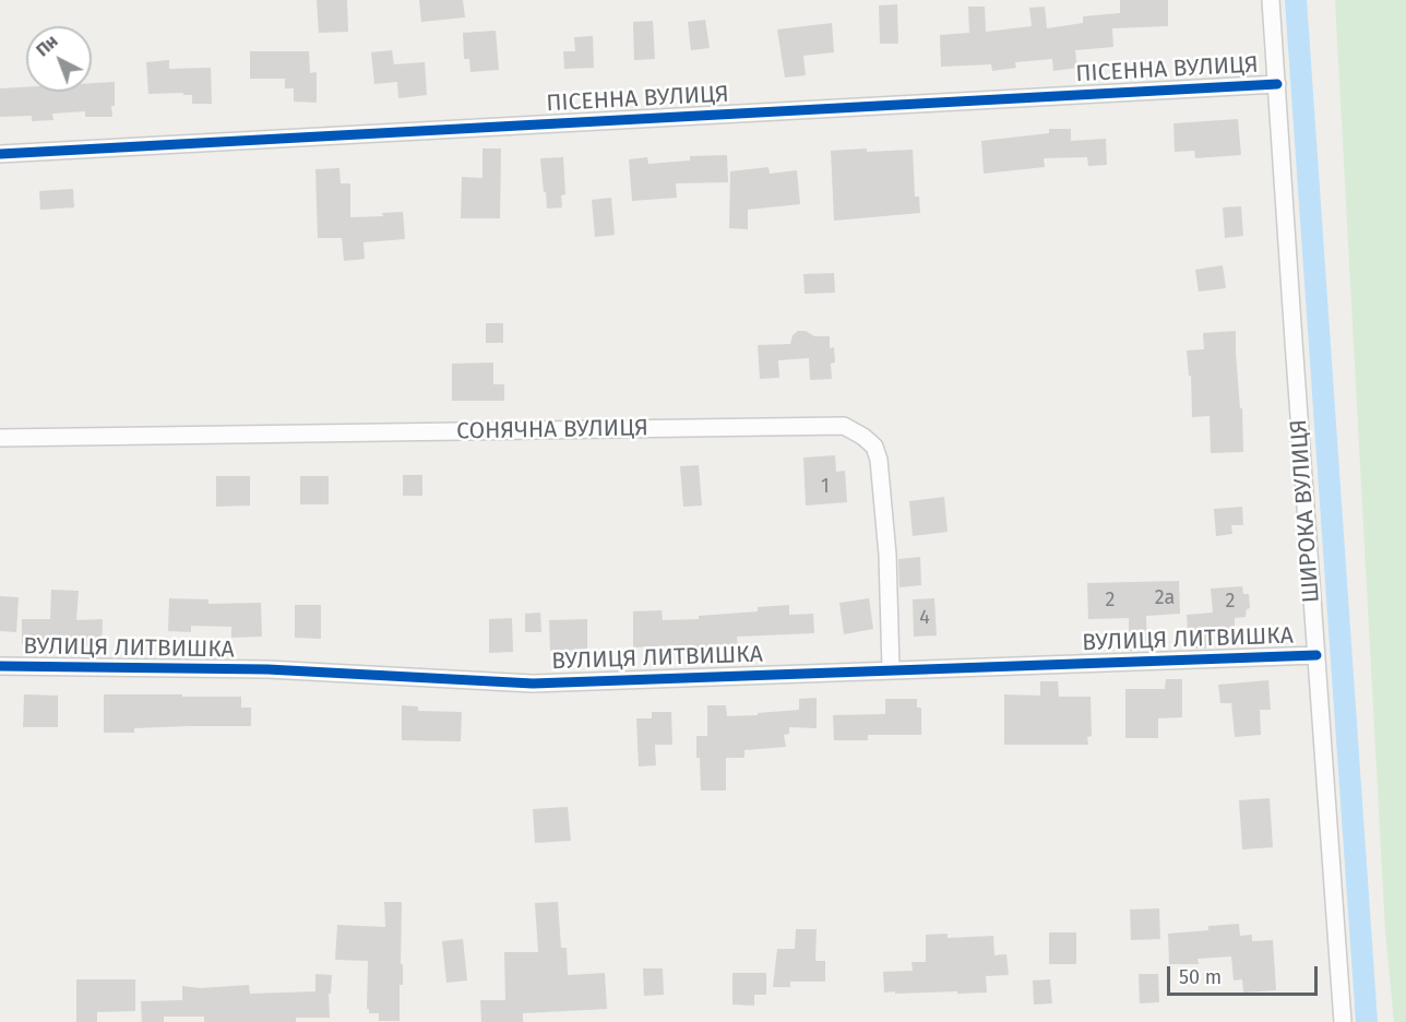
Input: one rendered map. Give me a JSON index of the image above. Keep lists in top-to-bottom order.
{
  "streets": {
    "street": [
      "ПІСЕННА ВУЛИЦЯ",
      "СОНЯЧНА ВУЛИЦЯ",
      "ШИРОКА ВУЛИЦЯ",
      "ВУЛИЦЯ ЛИТВИШКА"
    ]
  },
  "crossings": [
    ["ПІСЕННА ВУЛИЦЯ", "ШИРОКА ВУЛИЦЯ"],
    ["СОНЯЧНА ВУЛИЦЯ", "ВУЛИЦЯ ЛИТВИШКА"],
    ["ШИРОКА ВУЛИЦЯ", "ВУЛИЦЯ ЛИТВИШКА"]
  ],
  "house_numbers": [
    "1",
    "2а",
    "2",
    "2",
    "4"
  ],
  "scale_bar": "50 m",
  "north": "top left"
}
